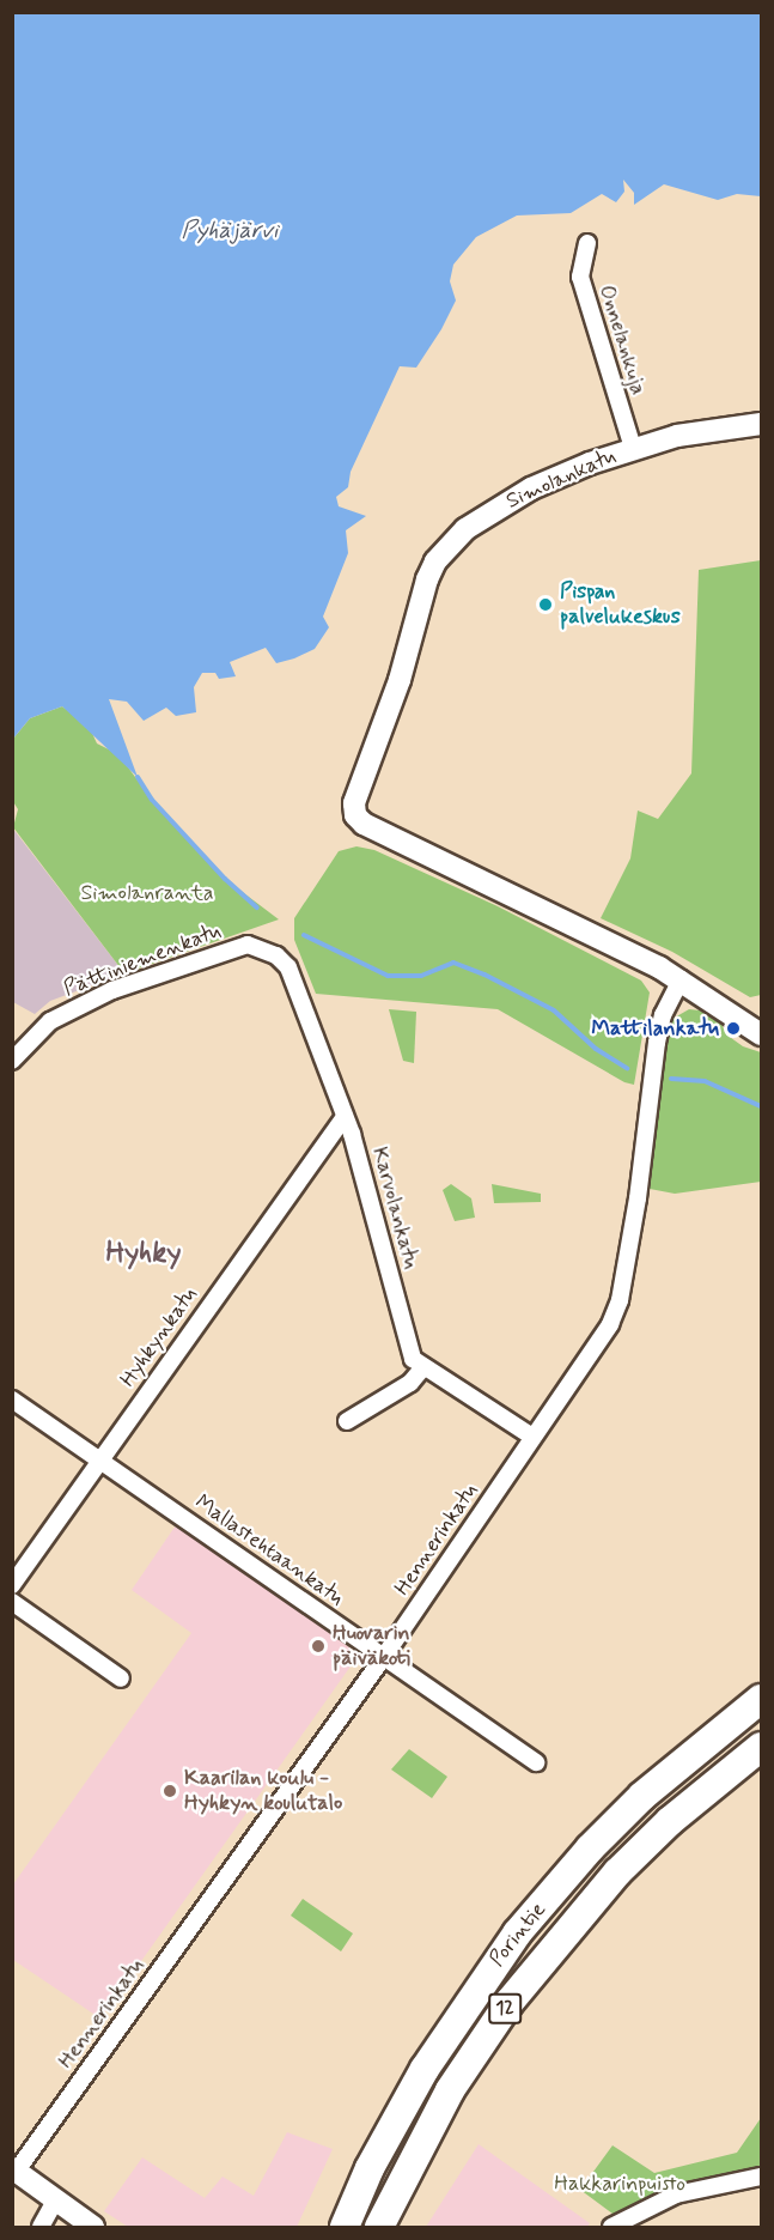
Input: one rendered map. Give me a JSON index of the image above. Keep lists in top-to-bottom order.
{
  "streets": {
    "highway": ["Porintie", "12"],
    "street": [
      "Onnelankuja",
      "Simolankatu",
      "Pättiniemenkatu",
      "Karvolankatu",
      "Hyhkynkatu",
      "Hennerinkatu",
      "Mallastehtaankatu"
    ]
  },
  "crossings": [
    ["Onnelankuja", "Simolankatu"],
    ["Simolankatu", "Hennerinkatu"],
    ["Pättiniemenkatu", "Karvolankatu"],
    ["Karvolankatu", "Hyhkynkatu"],
    ["Hyhkynkatu", "Mallastehtaankatu"],
    ["Hennerinkatu", "Mallastehtaankatu"]
  ],
  "districts": ["Hyhky"],
  "water": ["Pyhäjärvi"],
  "parks": ["Simolanranta", "Hakkarinpuisto"],
  "places": [
    "Pispan palvelukeskus",
    "Mattilankatu",
    "Huovarin päiväkoti",
    "Kaarilan koulu - Hyhkyn koulutalo"
  ]
}
